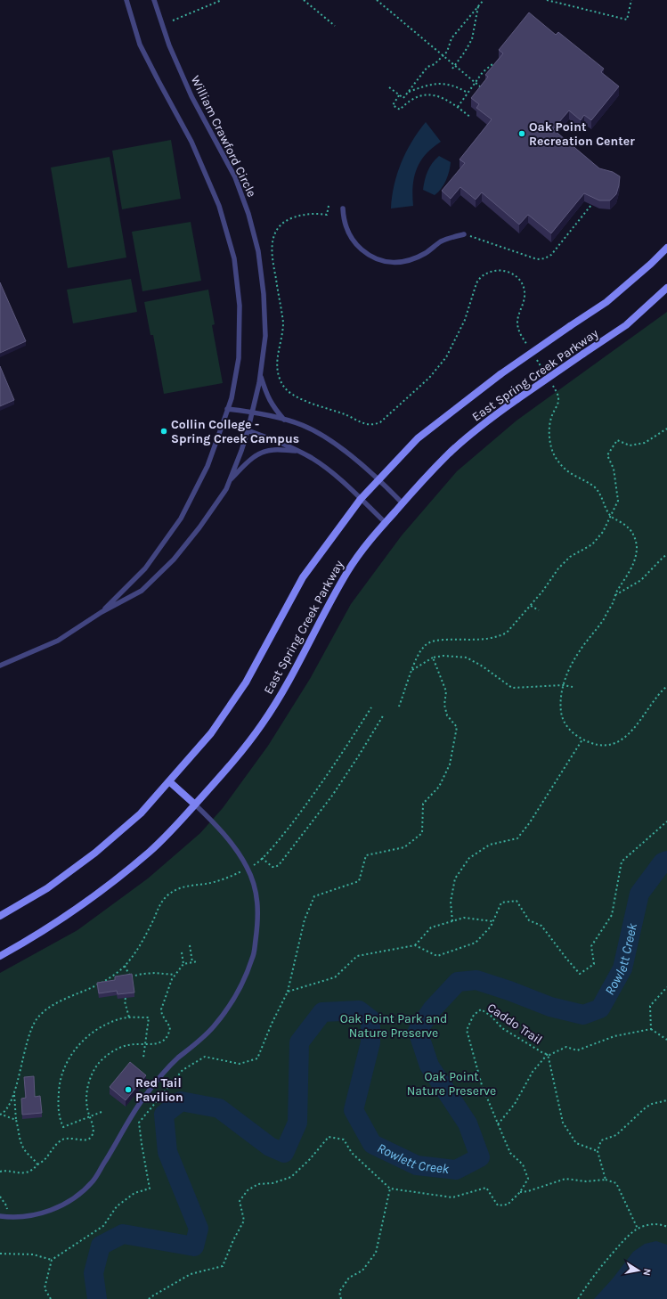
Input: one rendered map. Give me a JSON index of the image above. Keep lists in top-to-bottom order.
{
  "streets": {
    "main road": ["East Spring Creek Parkway"],
    "lane": ["William Crawford Circle"],
    "path": ["Caddo Trail"]
  },
  "water": ["Rowlett Creek"],
  "parks": ["Oak Point Park and Nature Preserve", "Oak Point Nature Preserve"],
  "places": ["Oak Point Recreation Center", "Collin College - Spring Creek Campus", "Red Tail Pavilion"],
  "north": "right"
}
